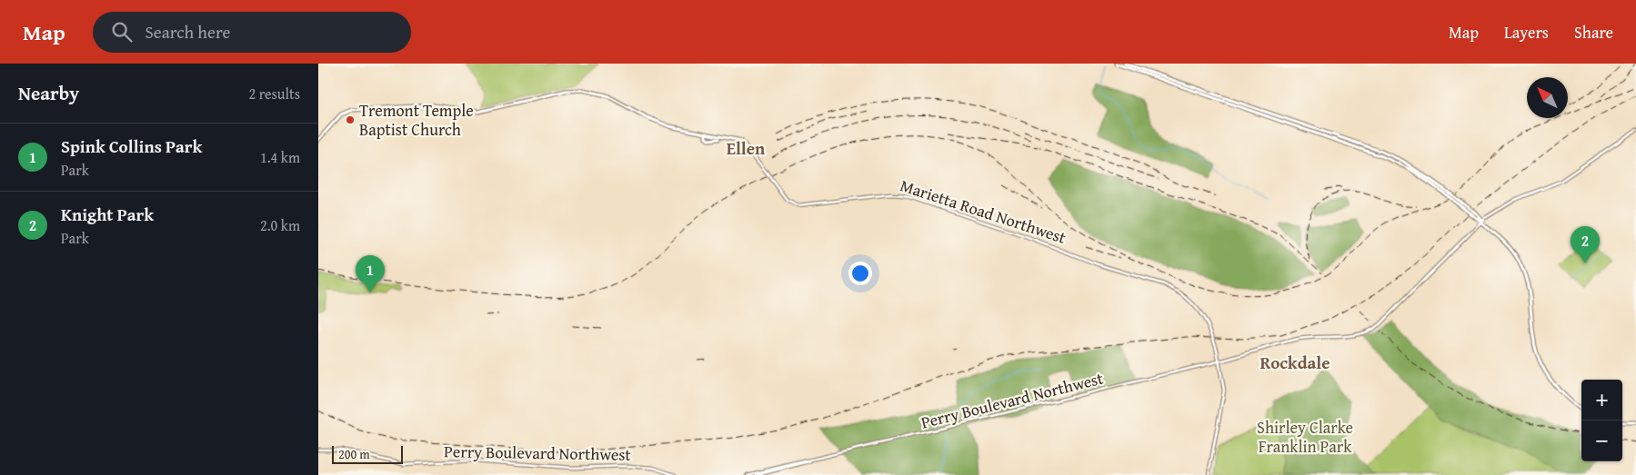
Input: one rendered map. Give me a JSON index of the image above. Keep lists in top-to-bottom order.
{
  "streets": {
    "main road": ["Marietta Road Northwest"],
    "street": ["Perry Boulevard Northwest"]
  },
  "crossings": [
    ["Marietta Road Northwest", "Perry Boulevard Northwest"]
  ],
  "districts": ["Ellen", "Rockdale"],
  "parks": ["Shirley Clarke Franklin Park"],
  "places": ["Tremont Temple Baptist Church"],
  "scale_bar": "200 m",
  "north": "top left",
  "page": {
    "header": "Map",
    "search": "Search here",
    "nav": ["Map", "Layers", "Share"],
    "heading": ["Nearby", "2 results"],
    "list": [
      {
        "mark": "1",
        "name": "Spink Collins Park",
        "note": "Park",
        "value": "1.4 km"
      },
      {
        "mark": "2",
        "name": "Knight Park",
        "note": "Park",
        "value": "2.0 km"
      }
    ],
    "pins": ["2", "1"],
    "map_buttons": ["+", "−"],
    "scale": "200 m"
  }
}
